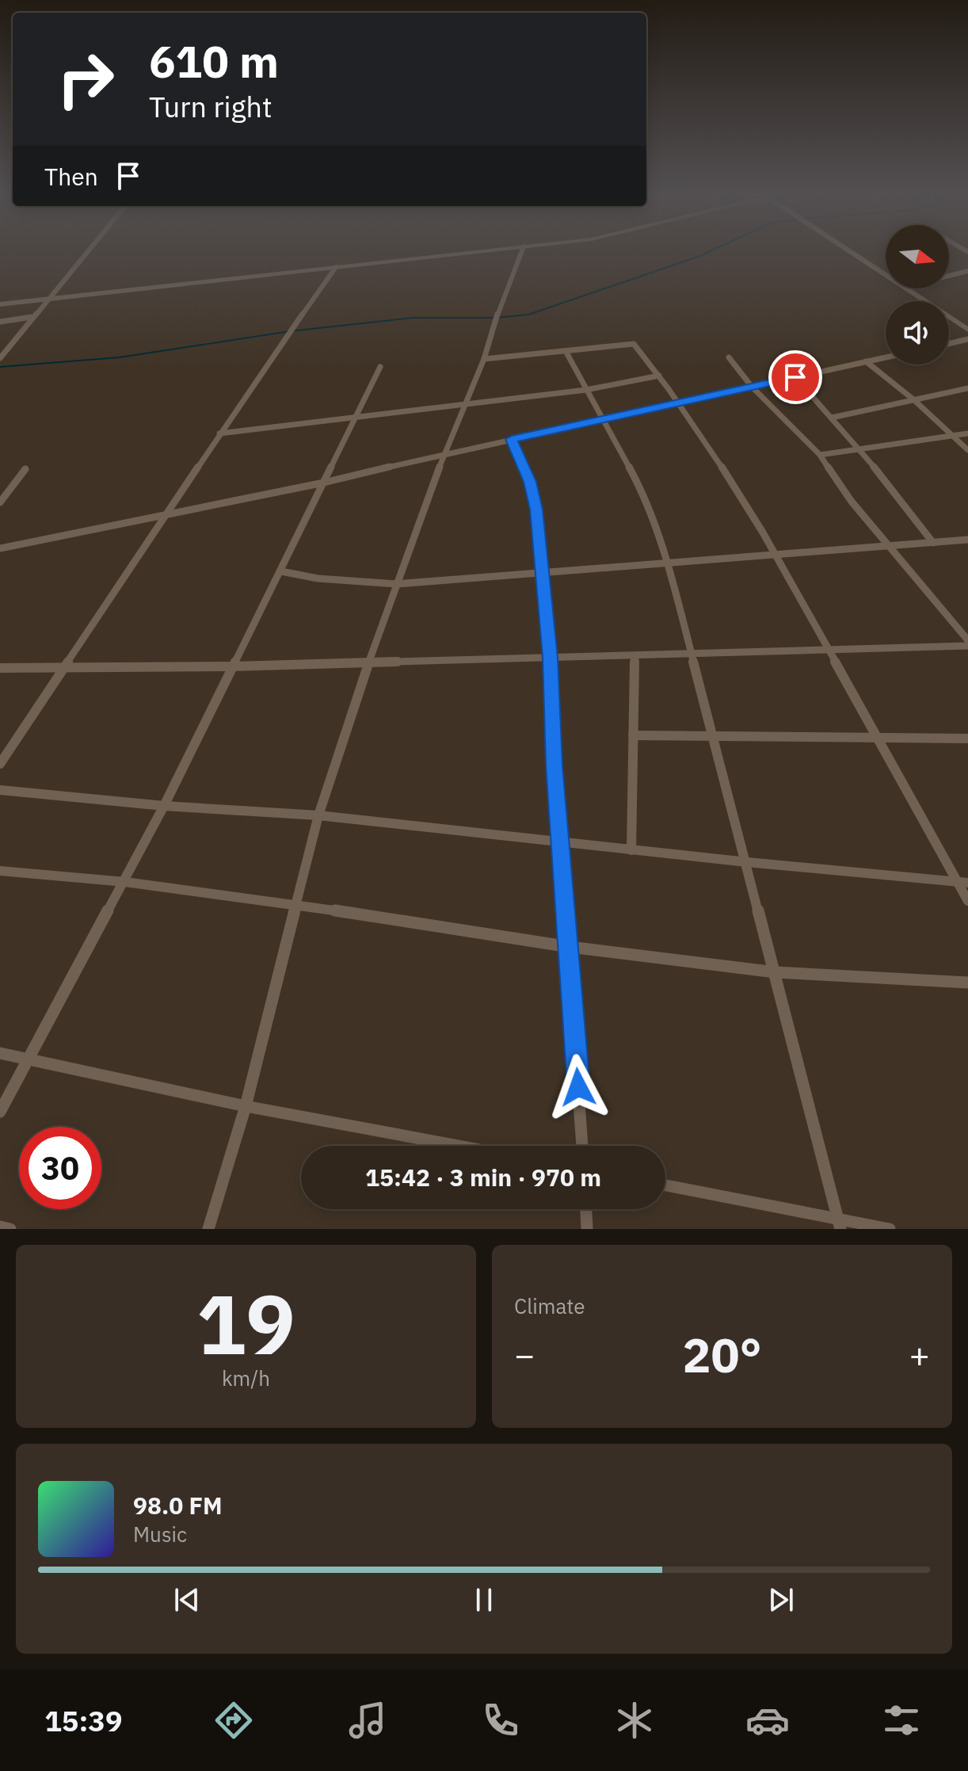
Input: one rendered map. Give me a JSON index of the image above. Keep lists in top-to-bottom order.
{
  "north": "right",
  "page": {
    "turn": ["610 m", "Turn right"],
    "then": "Then",
    "limit": "30",
    "trip": "15:42 · 3 min · 970 m",
    "tile": [
      ["19", "km/h"],
      "Climate"
    ],
    "heat": ["−", "20°", "+"],
    "song": ["98.0 FM", "Music"],
    "tabs": "15:39"
  }
}
